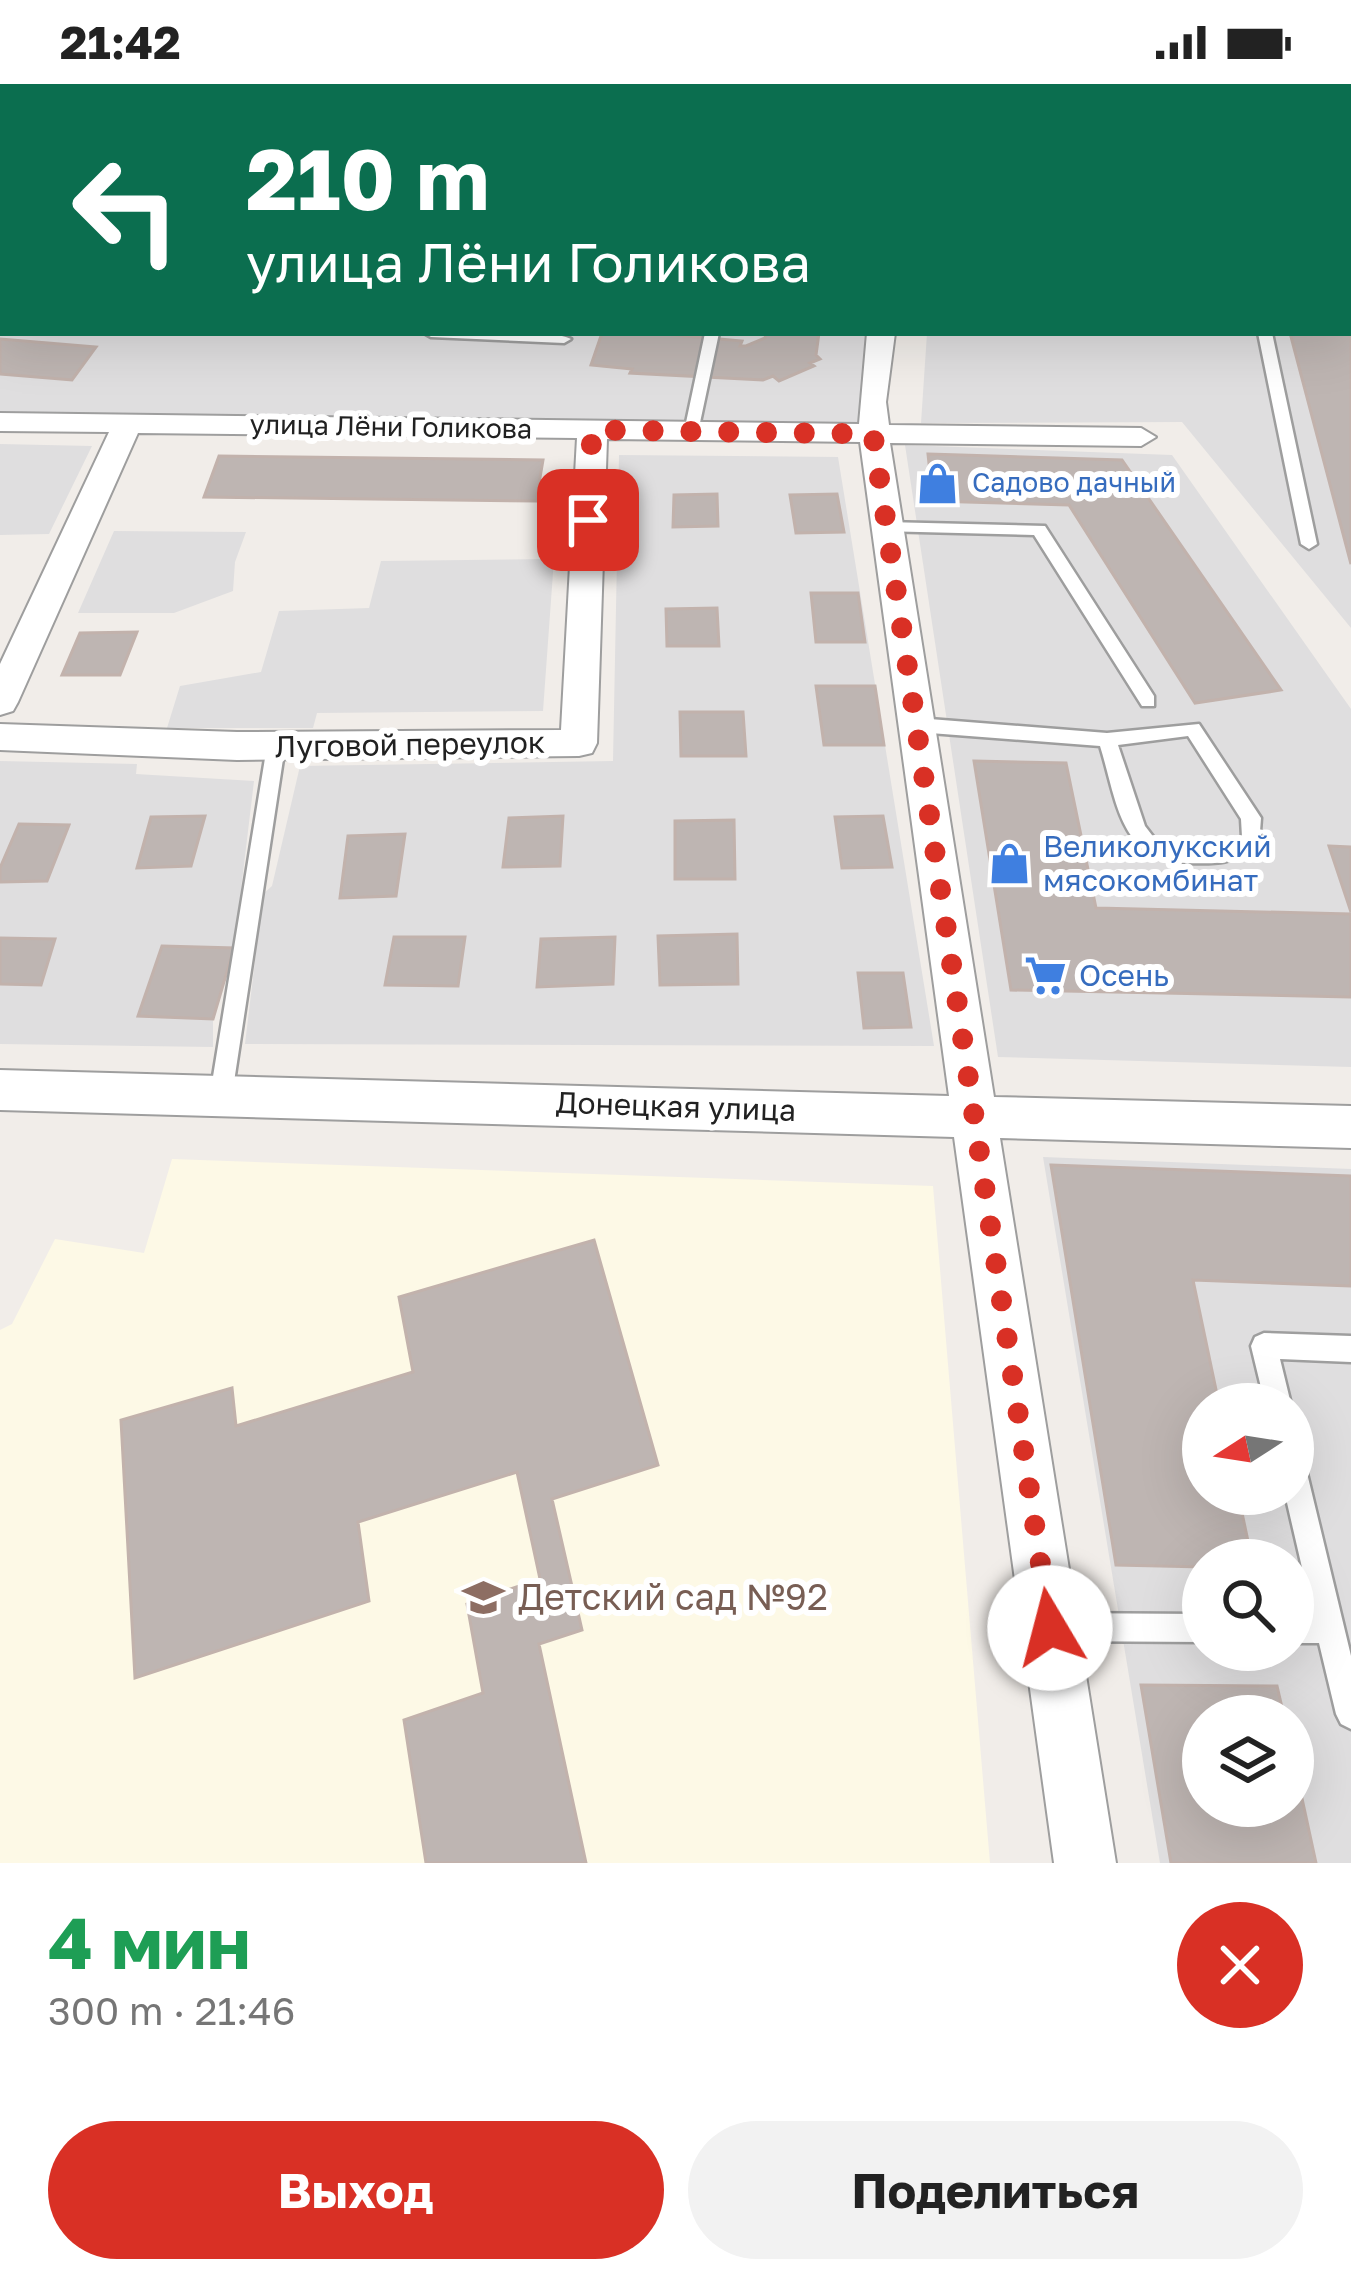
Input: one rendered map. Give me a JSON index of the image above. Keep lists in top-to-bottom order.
{
  "streets": {
    "street": ["улица Лёни Голикова", "Луговой переулок", "Донецкая улица"]
  },
  "crossings": [
    ["улица Лёни Голикова", "Луговой переулок"]
  ],
  "places": {
    "shop": ["Садово дачный", "Великолукский мясокомбинат"],
    "supermarket": ["Осень"],
    "school or university": ["Детский сад №92"]
  },
  "north": "left",
  "page": {
    "status": "21:42",
    "turn": ["210 m", "улица Лёни Голикова"],
    "heading": ["4 мин", "300 m · 21:46"],
    "buttons": ["Выход", "Поделиться"]
  }
}
